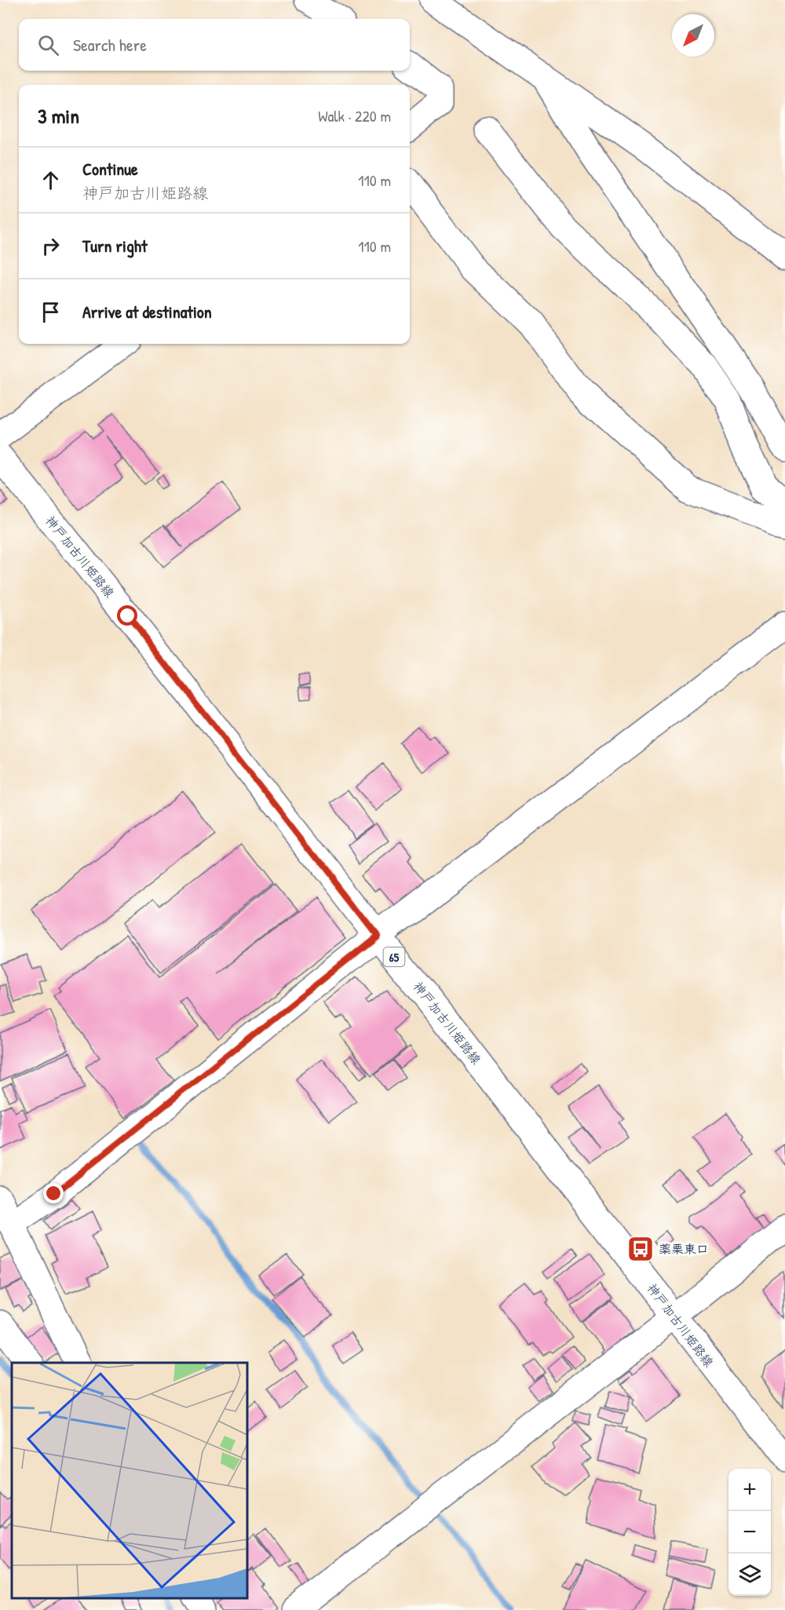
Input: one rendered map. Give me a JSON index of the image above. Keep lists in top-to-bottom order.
{
  "streets": {
    "street": ["神戸加古川姫路線", "65"]
  },
  "places": {
    "bus stop": ["薬栗東口"]
  },
  "north": "bottom left",
  "page": {
    "search": "Search here",
    "heading": ["3 min", "Walk · 220 m"],
    "list": [
      ["Continue", "神戸加古川姫路線", "110 m"],
      ["Turn right", "110 m"],
      "Arrive at destination"
    ],
    "map_buttons": ["+", "−"]
  }
}
